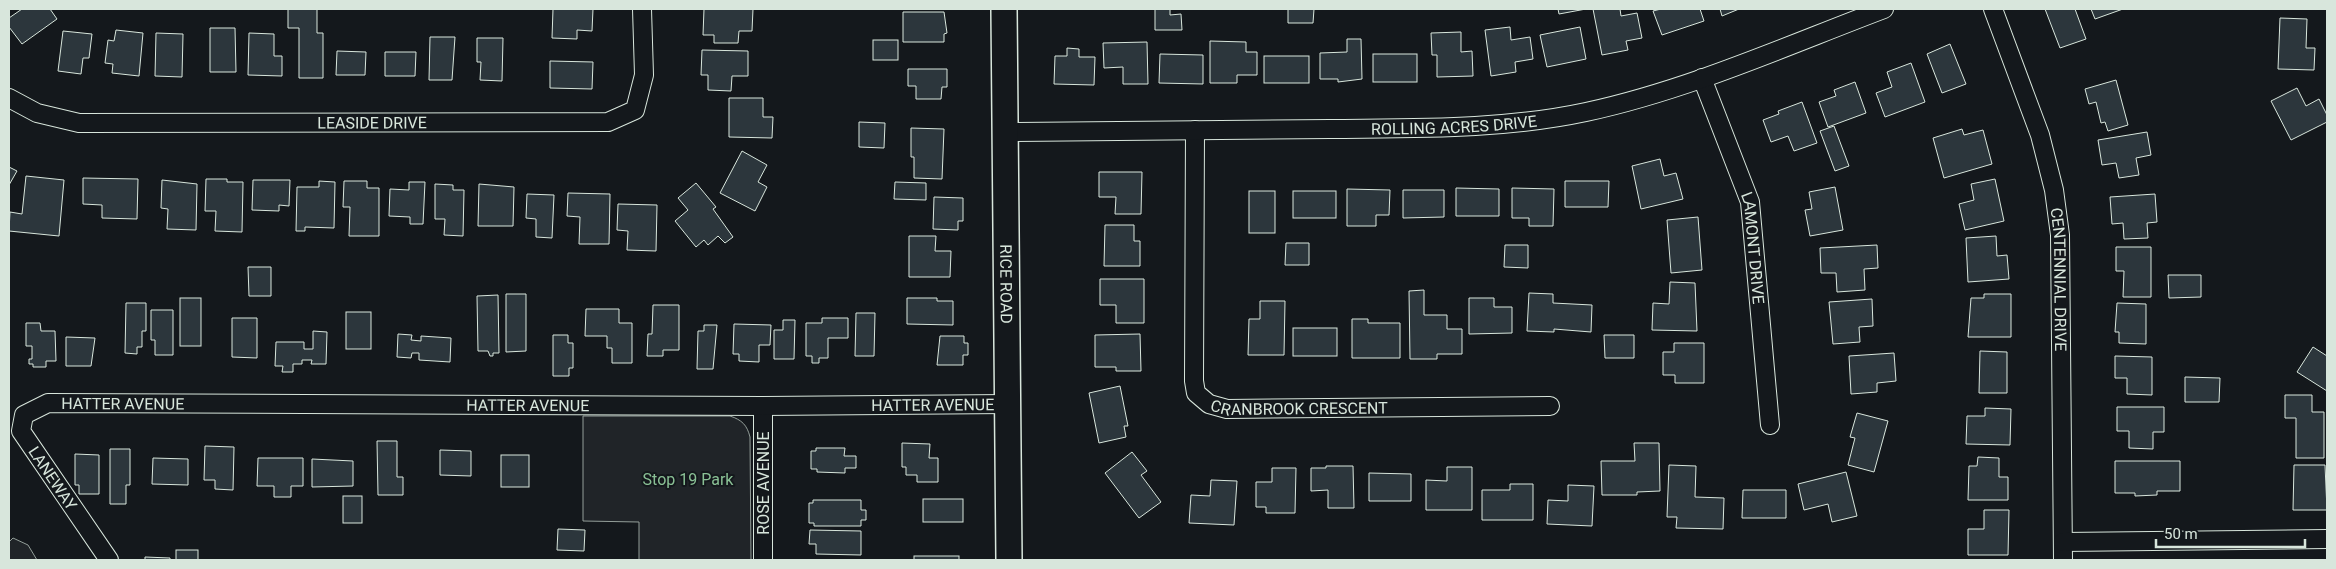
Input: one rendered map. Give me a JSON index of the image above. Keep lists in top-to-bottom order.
{
  "streets": {
    "main road": ["RICE ROAD"],
    "street": [
      "LEASIDE DRIVE",
      "ROLLING ACRES DRIVE",
      "LAMONT DRIVE",
      "CENTENNIAL DRIVE",
      "CRANBROOK CRESCENT",
      "HATTER AVENUE",
      "LANEWAY",
      "ROSE AVENUE"
    ]
  },
  "crossings": [
    ["ROLLING ACRES DRIVE", "LAMONT DRIVE"],
    ["ROLLING ACRES DRIVE", "RICE ROAD"],
    ["ROLLING ACRES DRIVE", "CRANBROOK CRESCENT"],
    ["RICE ROAD", "HATTER AVENUE"],
    ["HATTER AVENUE", "LANEWAY"],
    ["HATTER AVENUE", "ROSE AVENUE"]
  ],
  "parks": ["Stop 19 Park"],
  "scale_bar": "50 m"
}
